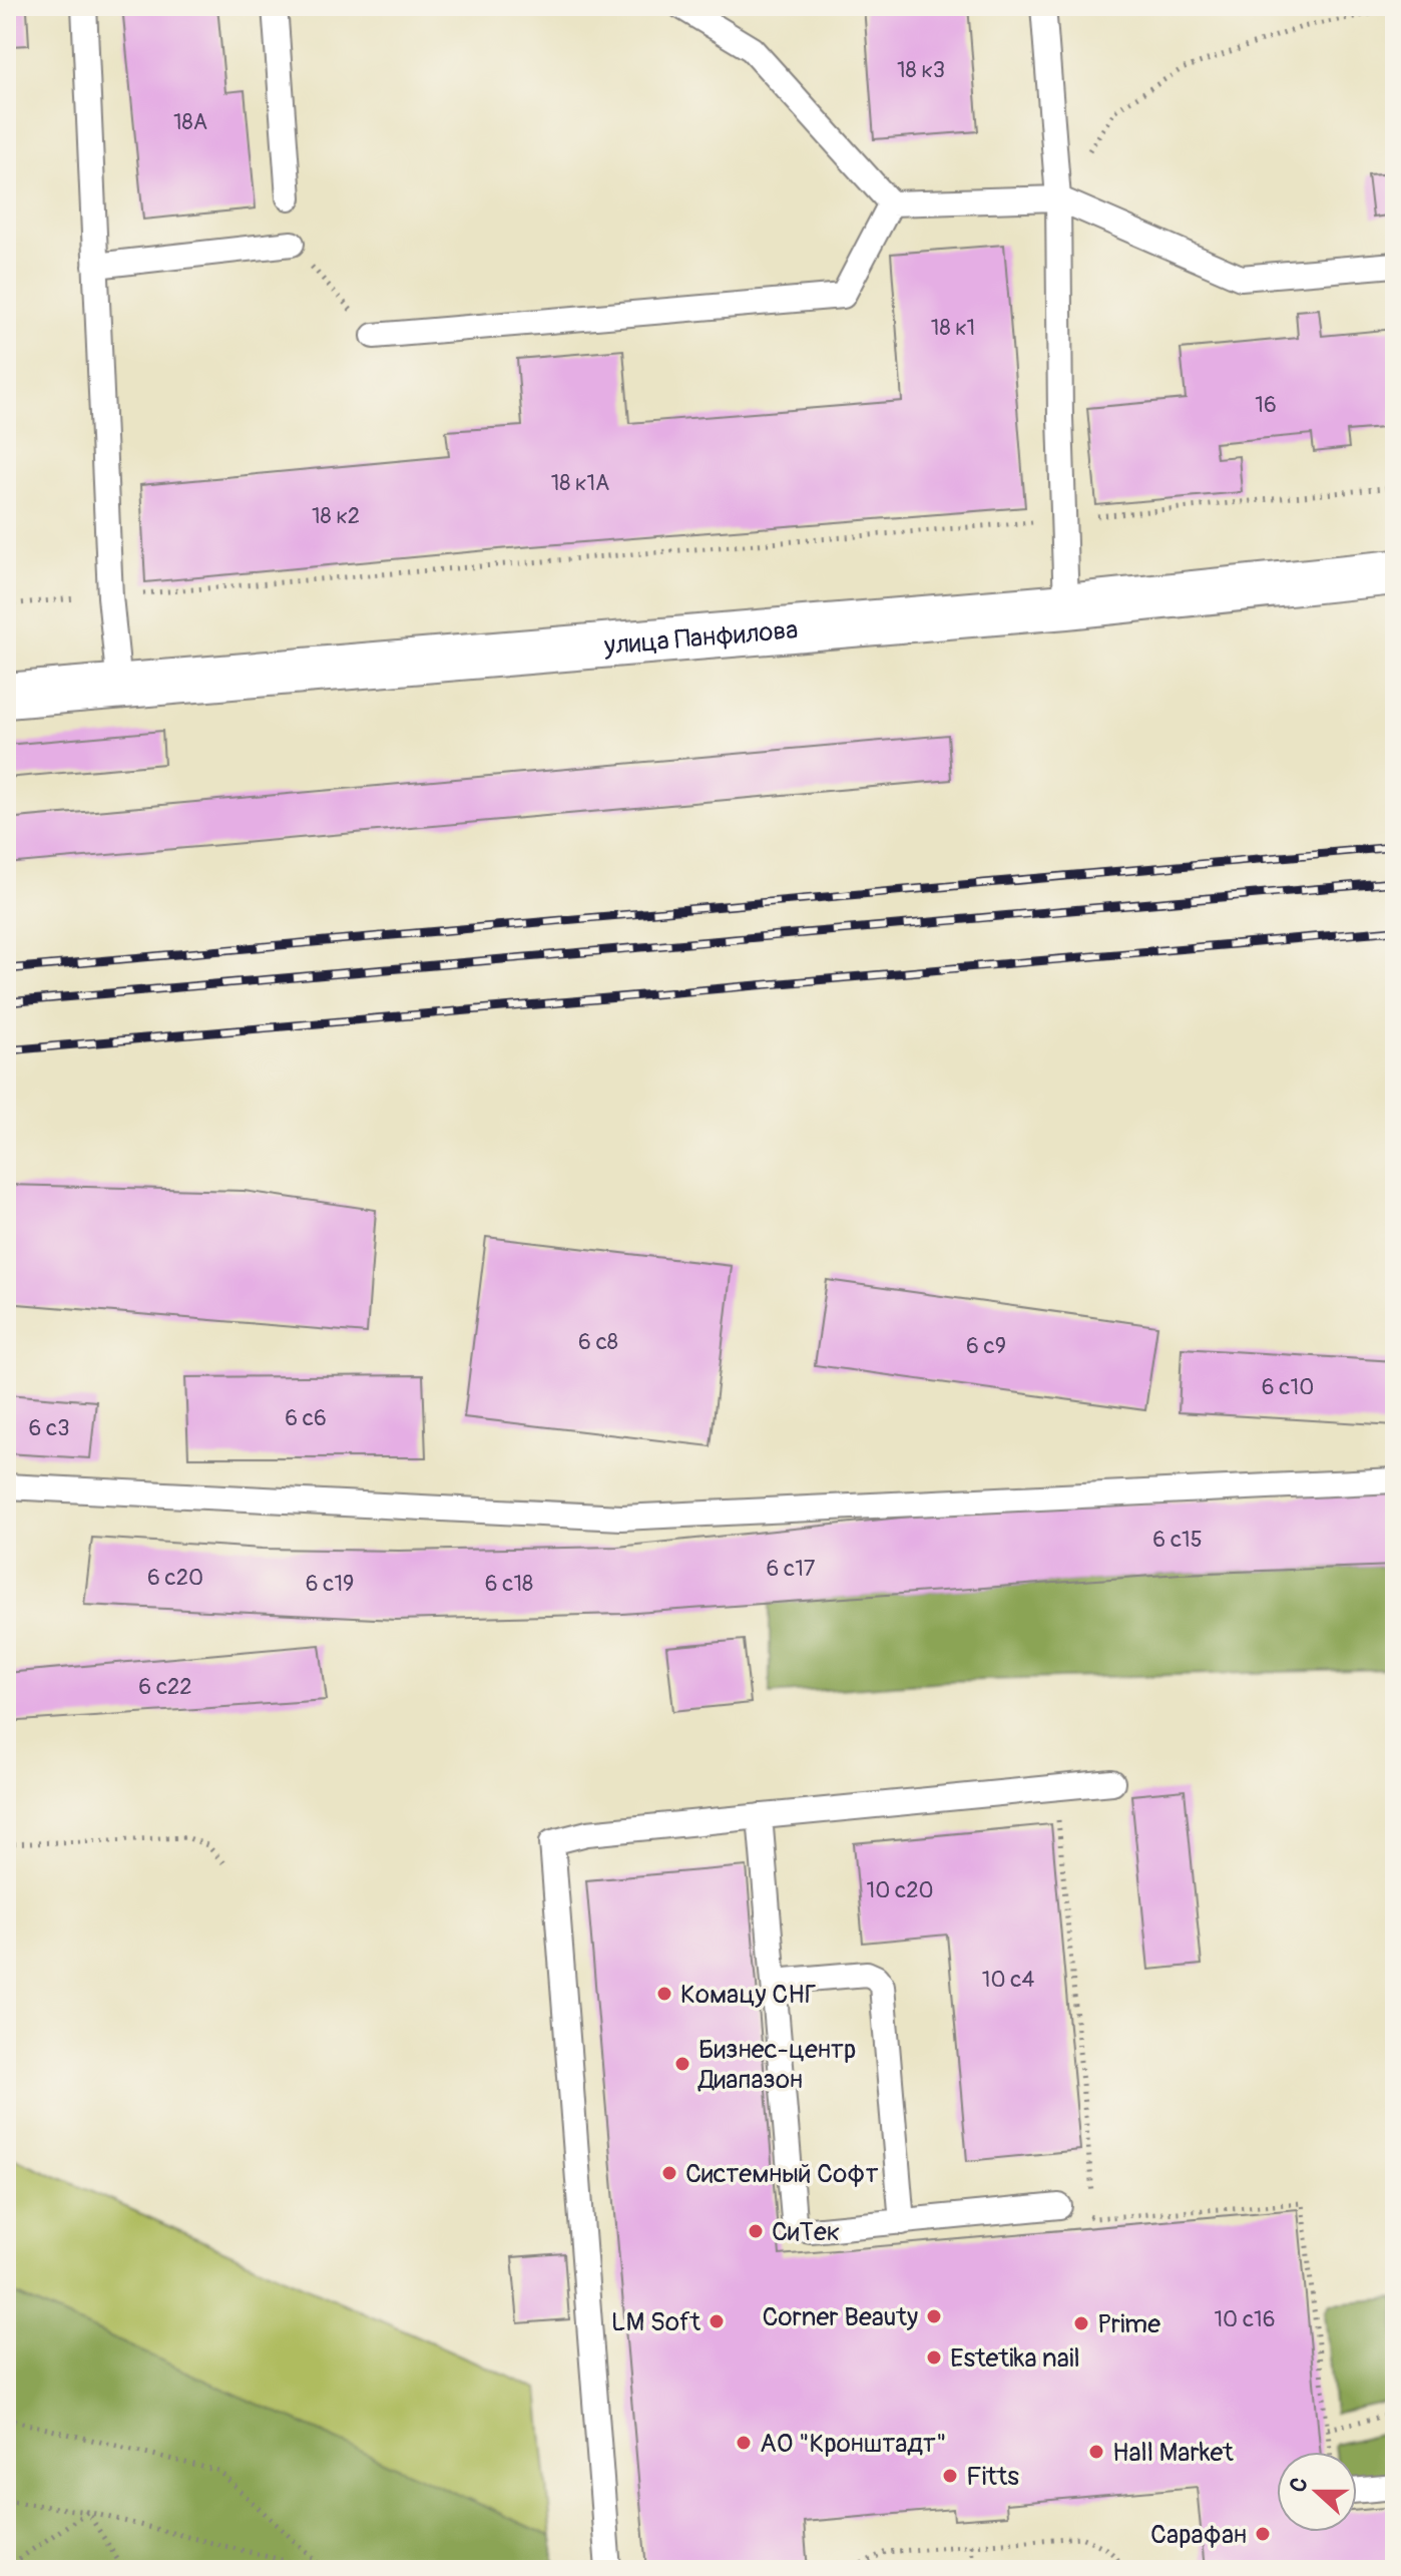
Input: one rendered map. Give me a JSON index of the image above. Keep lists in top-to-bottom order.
{
  "streets": {
    "street": ["улица Панфилова"]
  },
  "places": [
    "Комацу СНГ",
    "Бизнес-центр Диапазон",
    "Системный Софт",
    "СиТек",
    "Corner Beauty",
    "LM Soft",
    "Prime",
    "Estetika nail",
    "АО \"Кронштадт\"",
    "Hall Market",
    "Fitts",
    "Сарафан"
  ],
  "house_numbers": [
    "18 к3",
    "18А",
    "18 к1",
    "16",
    "18 к1А",
    "18 к2",
    "6 с8",
    "6 с9",
    "6 с10",
    "6 с6",
    "6 с3",
    "6 с15",
    "6 с17",
    "6 с20",
    "6 с19",
    "6 с18",
    "6 с22",
    "10 с20",
    "10 с4",
    "10 с16"
  ],
  "north": "left"
}
